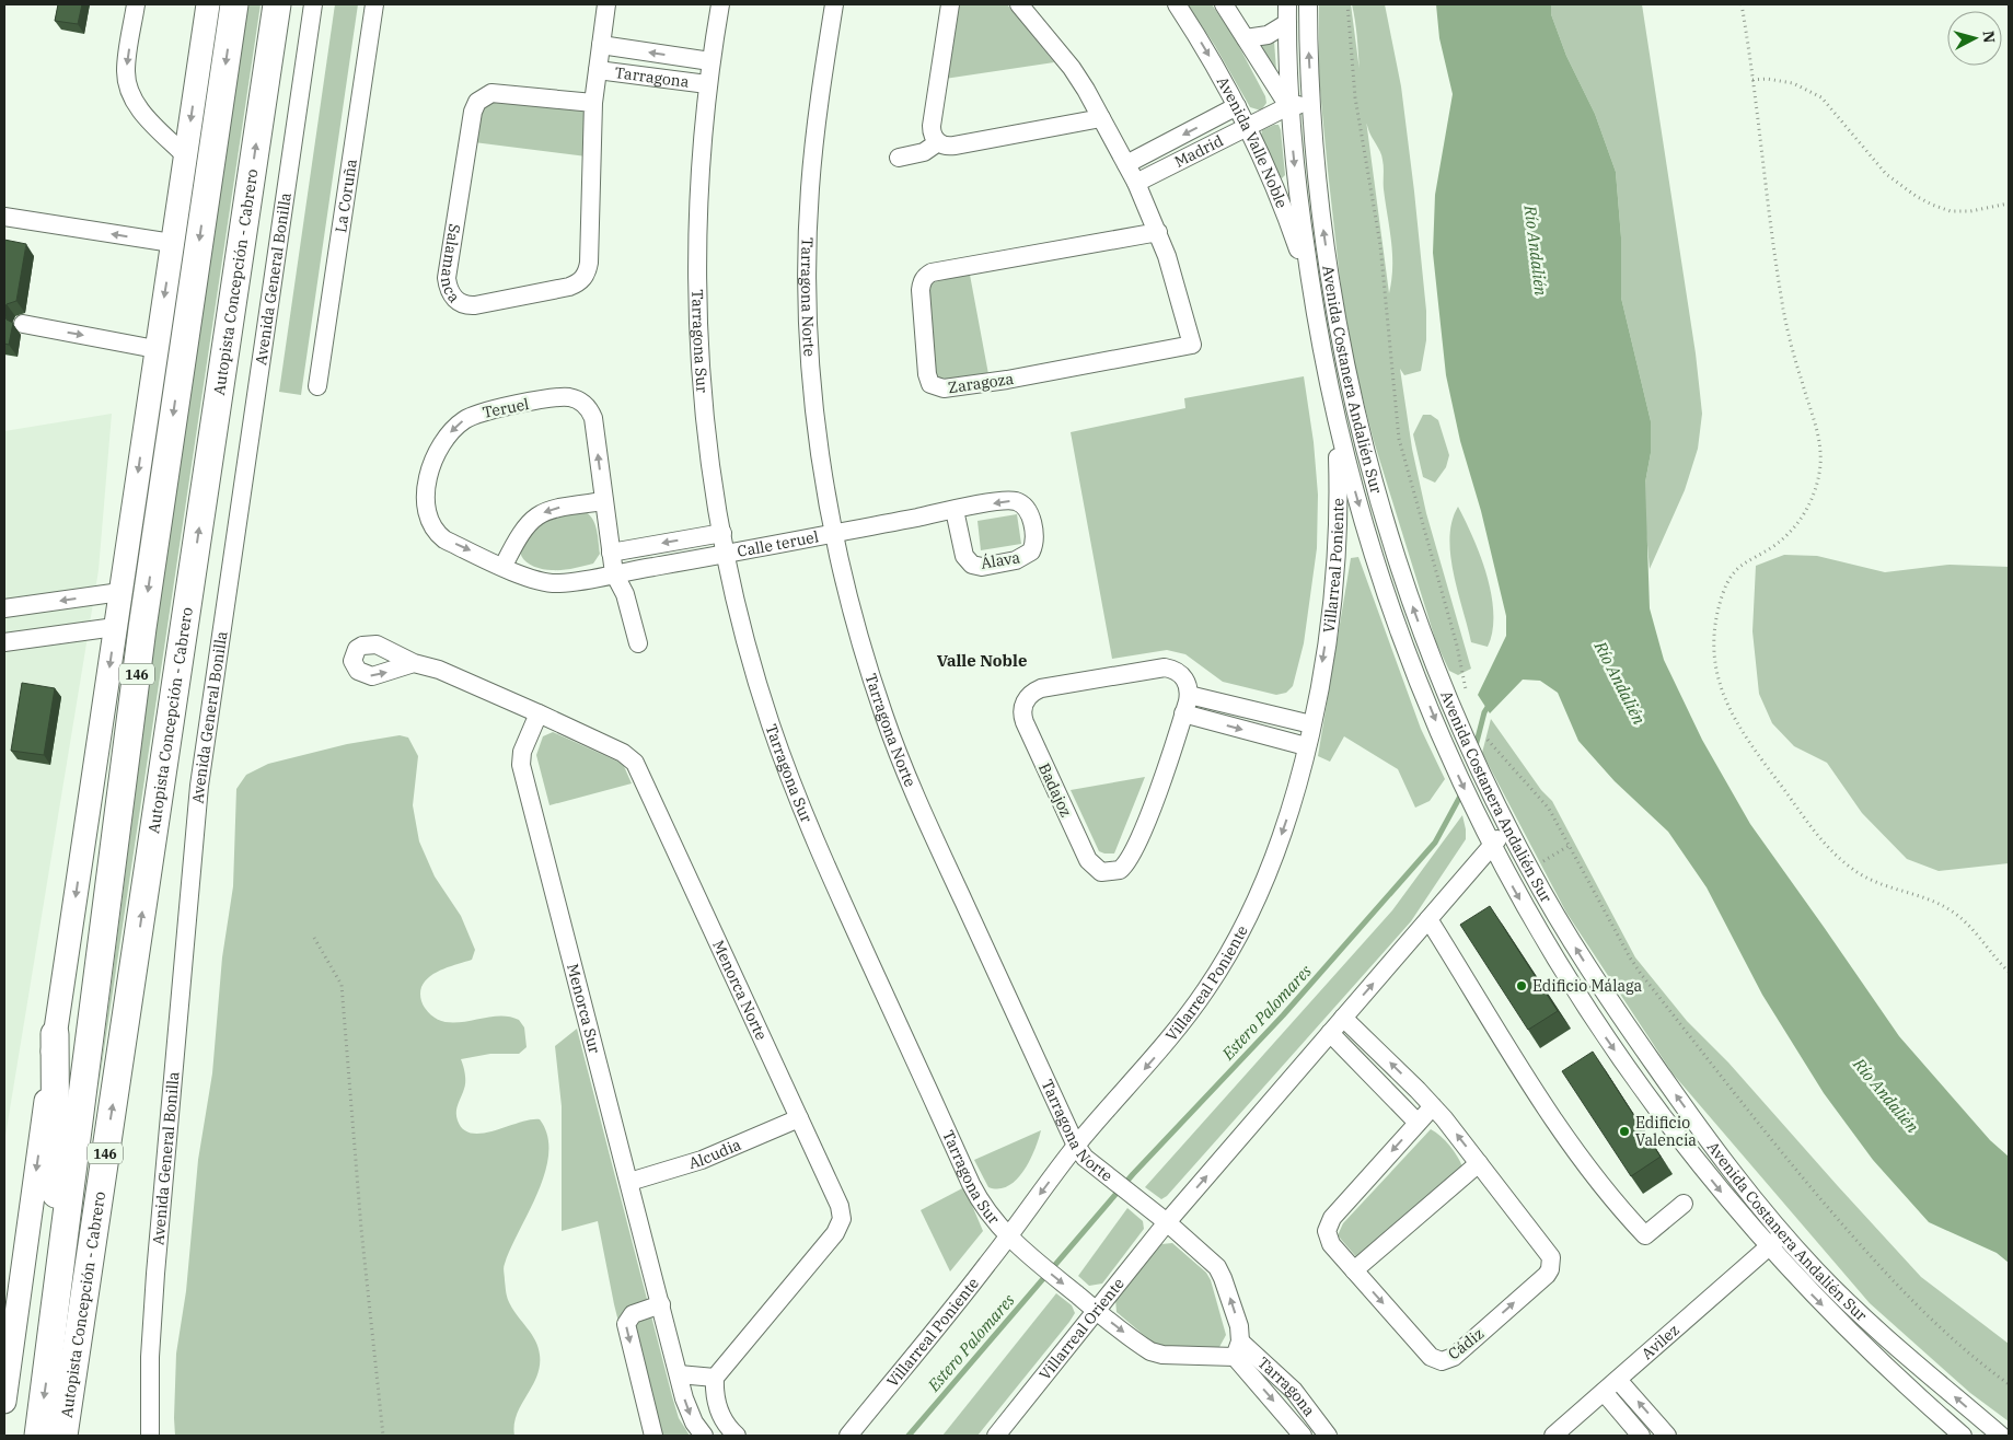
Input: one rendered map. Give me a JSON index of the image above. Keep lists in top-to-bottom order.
{
  "streets": {
    "highway": ["Autopista Concepción - Cabrero", "146"],
    "street": [
      "Tarragona",
      "Avenida Valle Noble",
      "Madrid",
      "La Coruña",
      "Salamanca",
      "Avenida General Bonilla",
      "Tarragona Norte",
      "Tarragona Sur",
      "Avenida Costanera Andalién Sur",
      "Zaragoza",
      "Teruel",
      "Calle teruel",
      "Álava",
      "Villarreal Poniente",
      "Badajoz",
      "Menorca Norte",
      "Menorca Sur",
      "Alcudia",
      "Villarreal Oriente",
      "Avilez",
      "Cádiz"
    ]
  },
  "crossings": [
    ["Tarragona", "Salamanca"],
    ["Tarragona", "Tarragona Norte"],
    ["Tarragona", "Tarragona Sur"],
    ["Avenida Valle Noble", "Madrid"],
    ["Avenida Valle Noble", "Avenida Costanera Andalién Sur"],
    ["Madrid", "Avenida Costanera Andalién Sur"],
    ["Madrid", "Zaragoza"],
    ["Tarragona Norte", "Tarragona Sur"],
    ["Tarragona Norte", "Calle teruel"],
    ["Tarragona Norte", "Álava"],
    ["Tarragona Norte", "Villarreal Poniente"],
    ["Tarragona Norte", "Villarreal Oriente"],
    ["Tarragona Sur", "Teruel"],
    ["Tarragona Sur", "Calle teruel"],
    ["Tarragona Sur", "Villarreal Poniente"],
    ["Tarragona Sur", "Villarreal Oriente"],
    ["Avenida Costanera Andalién Sur", "Villarreal Poniente"],
    ["Avenida Costanera Andalién Sur", "Villarreal Oriente"],
    ["Avenida Costanera Andalién Sur", "Avilez"],
    ["Teruel", "Calle teruel"],
    ["Calle teruel", "Álava"],
    ["Menorca Norte", "Menorca Sur"],
    ["Menorca Norte", "Alcudia"],
    ["Menorca Sur", "Alcudia"],
    ["Villarreal Oriente", "Cádiz"]
  ],
  "one_way": ["Villarreal Poniente", "Villarreal Oriente"],
  "districts": ["Valle Noble"],
  "water": ["Río Andalién", "Estero Palomares"],
  "places": ["Edificio Málaga", "Edificio Valencia"],
  "north": "right"
}
